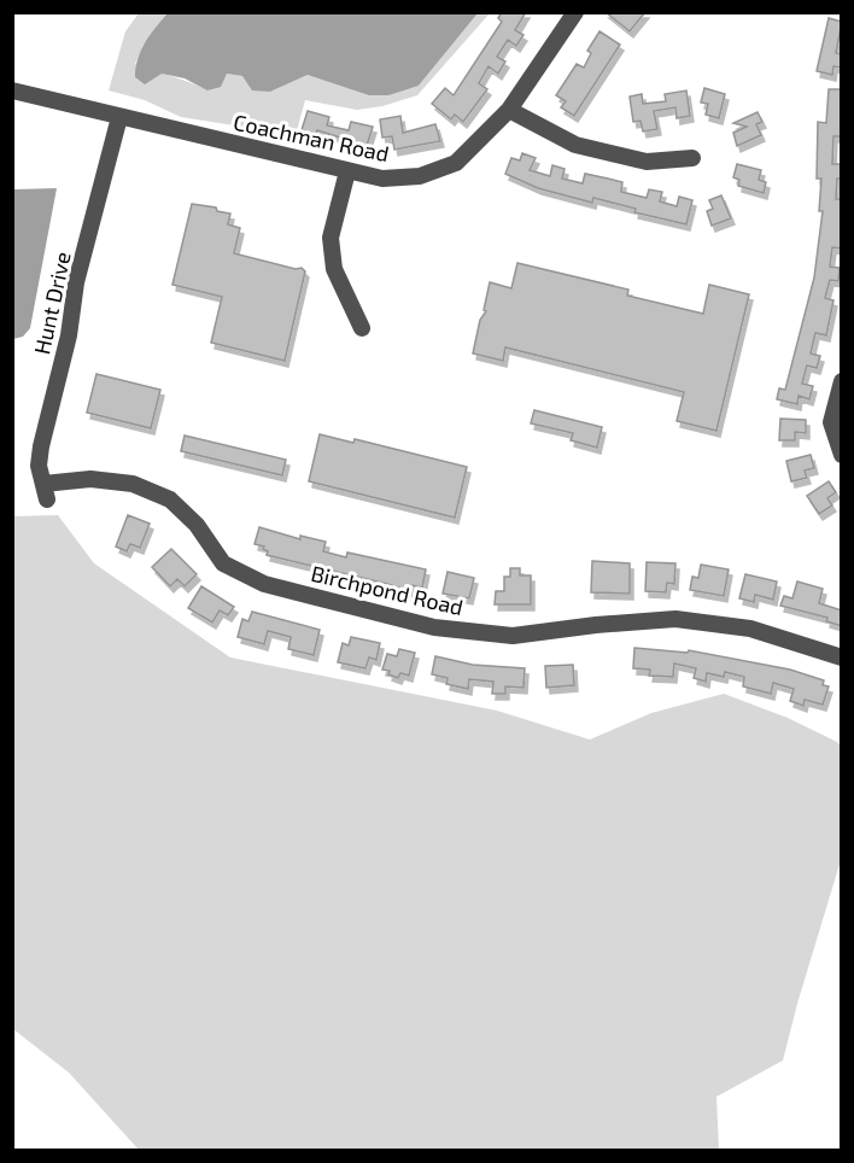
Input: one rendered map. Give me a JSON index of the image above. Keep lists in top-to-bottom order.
{
  "streets": {
    "street": ["Coachman Road", "Hunt Drive", "Birchpond Road"]
  },
  "crossings": [
    ["Coachman Road", "Hunt Drive"],
    ["Hunt Drive", "Birchpond Road"]
  ]
}
